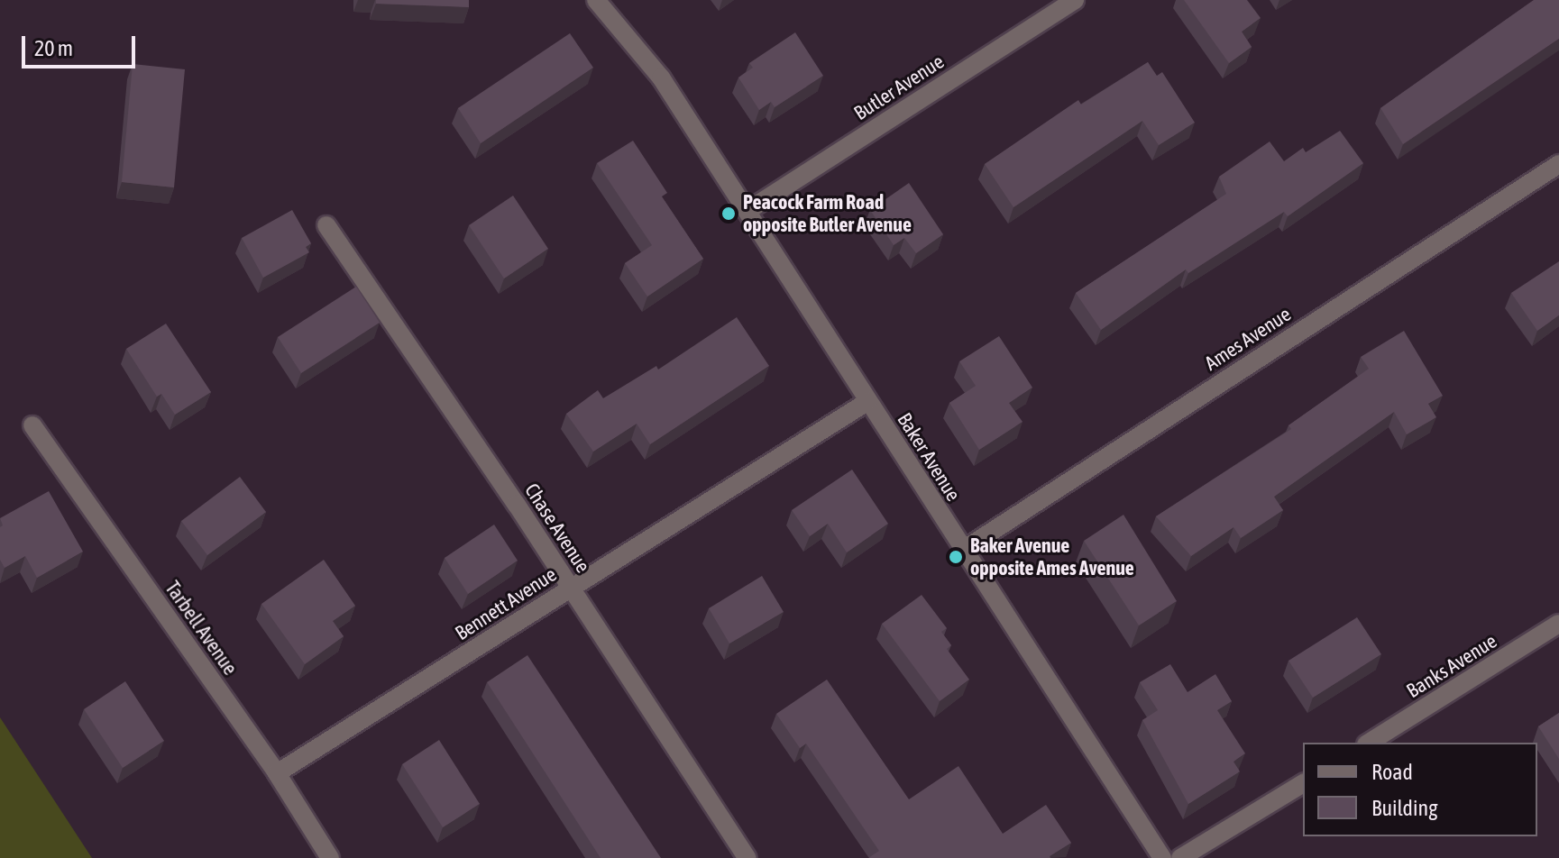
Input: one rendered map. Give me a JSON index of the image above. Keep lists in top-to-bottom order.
{
  "streets": {
    "street": [
      "Butler Avenue",
      "Ames Avenue",
      "Baker Avenue",
      "Chase Avenue",
      "Bennett Avenue",
      "Tarbell Avenue",
      "Banks Avenue"
    ]
  },
  "crossings": [
    ["Butler Avenue", "Baker Avenue"],
    ["Ames Avenue", "Baker Avenue"],
    ["Baker Avenue", "Bennett Avenue"],
    ["Chase Avenue", "Bennett Avenue"],
    ["Bennett Avenue", "Tarbell Avenue"]
  ],
  "places": ["Peacock Farm Road opposite Butler Avenue", "Baker Avenue opposite Ames Avenue"],
  "legend": ["Road", "Building"],
  "scale_bar": "20 m"
}
